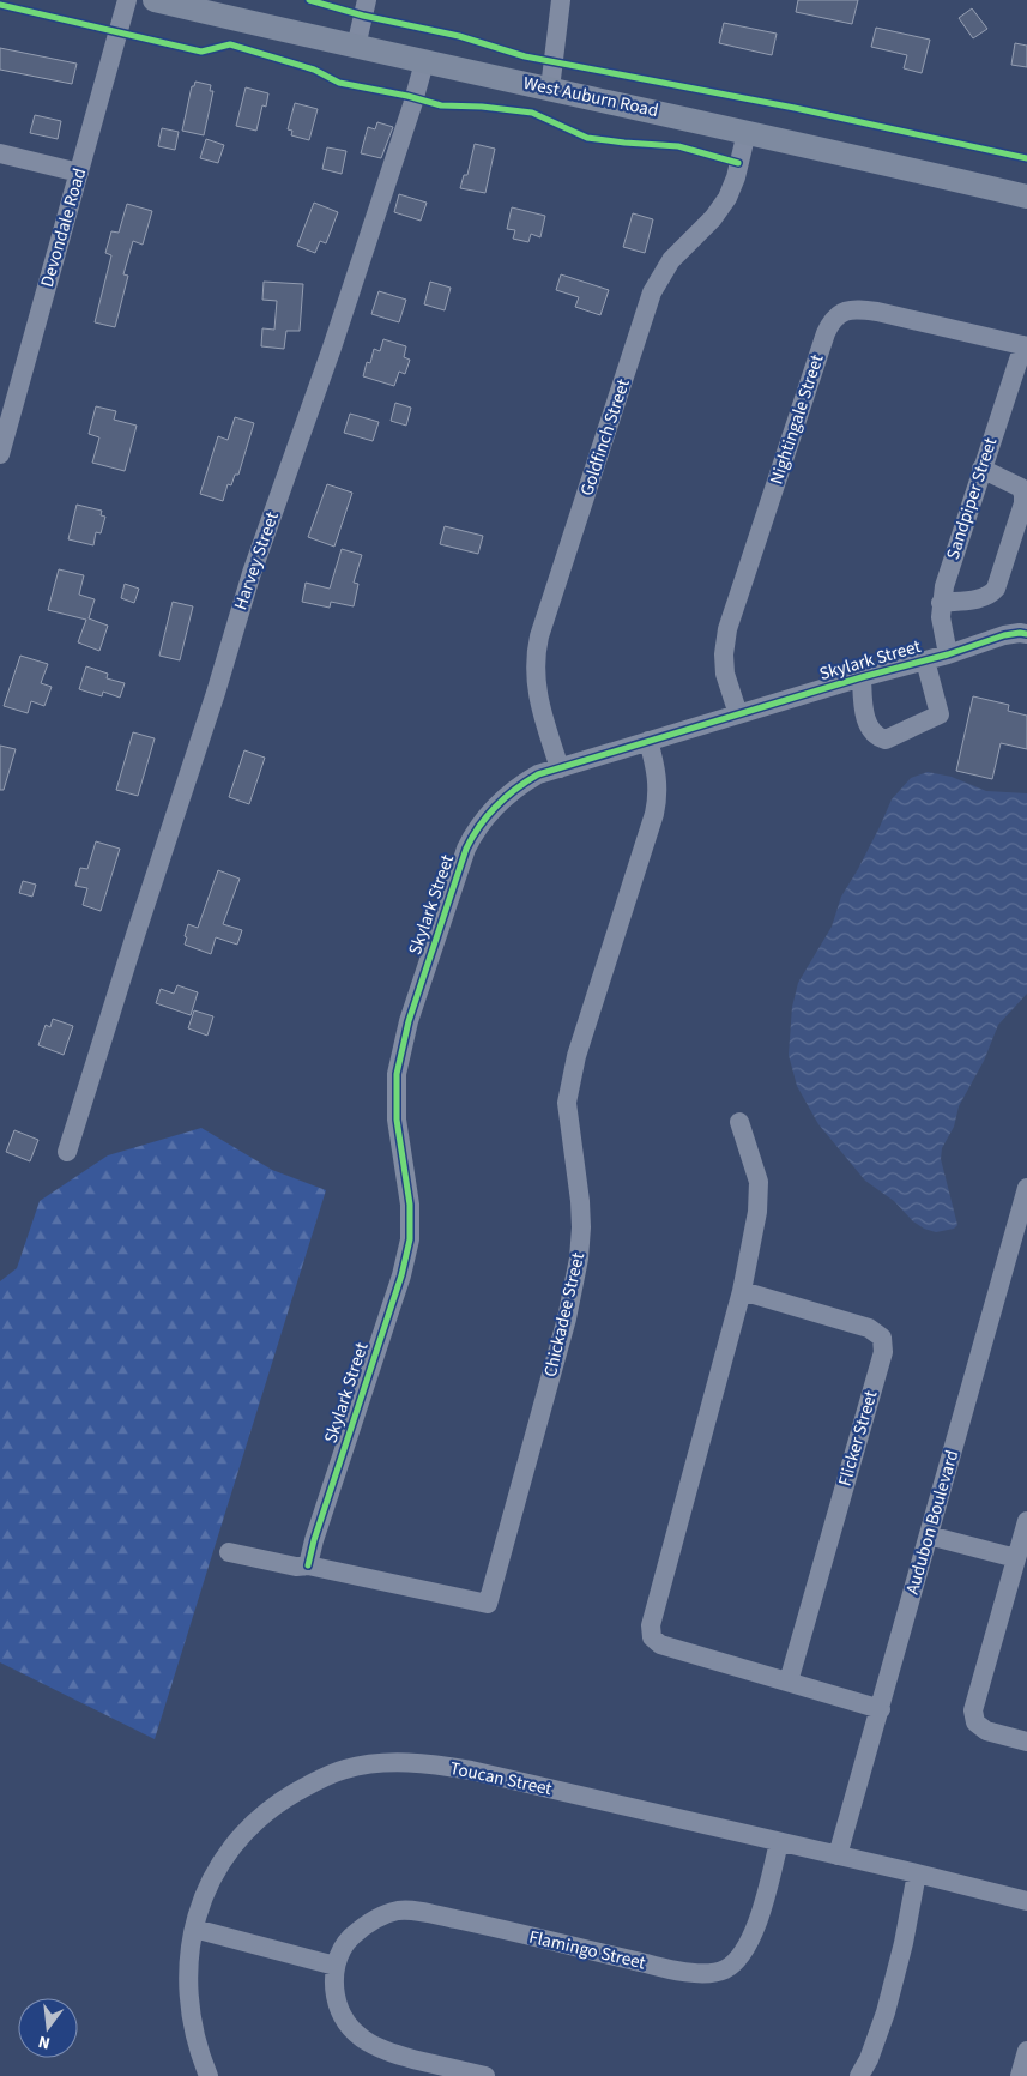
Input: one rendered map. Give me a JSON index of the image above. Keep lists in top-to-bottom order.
{
  "streets": {
    "main road": ["West Auburn Road"],
    "street": [
      "Devondale Road",
      "Nightingale Street",
      "Goldfinch Street",
      "Sandpiper Street",
      "Harvey Street",
      "Skylark Street",
      "Chickadee Street",
      "Flicker Street",
      "Audubon Boulevard",
      "Toucan Street",
      "Flamingo Street"
    ]
  },
  "crossings": [
    ["West Auburn Road", "Goldfinch Street"],
    ["West Auburn Road", "Harvey Street"],
    ["Nightingale Street", "Sandpiper Street"],
    ["Nightingale Street", "Skylark Street"],
    ["Goldfinch Street", "Skylark Street"],
    ["Sandpiper Street", "Skylark Street"],
    ["Skylark Street", "Chickadee Street"],
    ["Audubon Boulevard", "Toucan Street"],
    ["Toucan Street", "Flamingo Street"]
  ],
  "north": "bottom"
}
